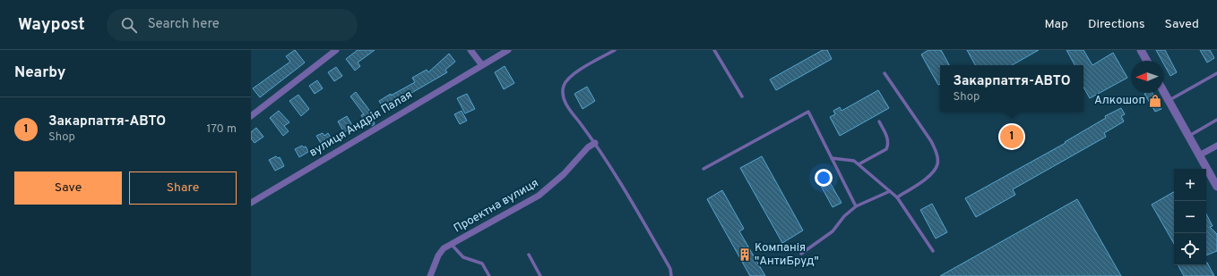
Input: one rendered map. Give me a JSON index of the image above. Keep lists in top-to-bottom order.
{
  "streets": {
    "street": ["вулиця Андрія Палая", "Проектна вулиця"]
  },
  "places": {
    "shop": ["Алкошоп"],
    "building": ["Компанія \"АнтиБруд\""]
  },
  "north": "left",
  "page": {
    "header": "Waypost",
    "search": "Search here",
    "nav": ["Map", "Directions", "Saved"],
    "heading": "Nearby",
    "popup": ["Закарпаття-АВТО", "Shop"],
    "list": [
      {
        "mark": "1",
        "name": "Закарпаття-АВТО",
        "note": "Shop",
        "value": "170 m"
      }
    ],
    "pins": "1",
    "buttons": ["Save", "Share"],
    "map_buttons": ["+", "−"]
  }
}
